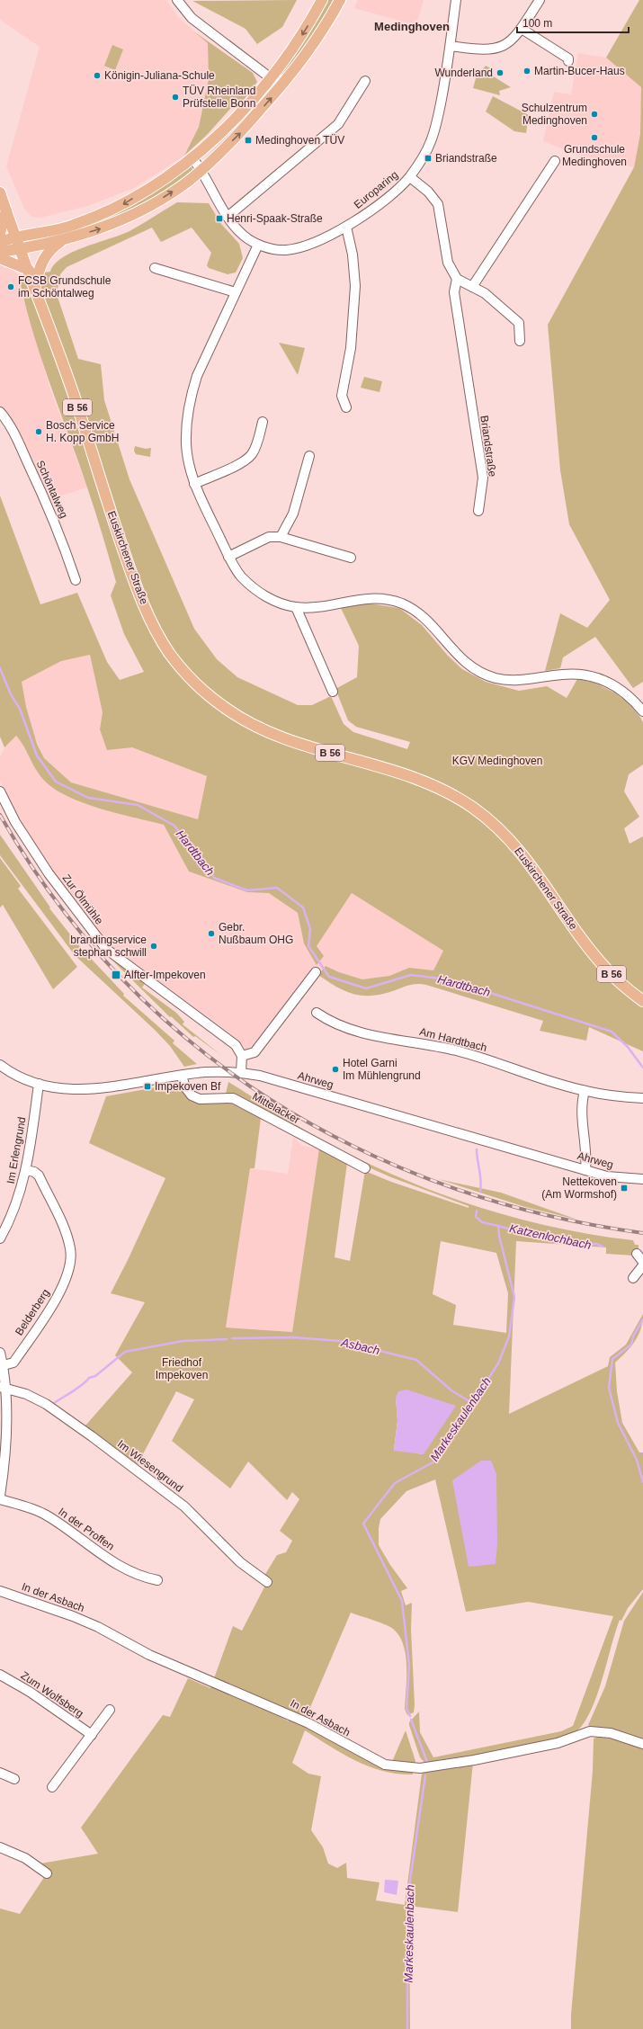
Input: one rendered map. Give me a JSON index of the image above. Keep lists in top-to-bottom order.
{
  "streets": {
    "main road": ["B 56", "Euskirchener Straße"],
    "street": [
      "Europaring",
      "Briandstraße",
      "Schöntalweg",
      "Zur Ölmühle",
      "Am Hardtbach",
      "Ahrweg",
      "Mittelacker",
      "Im Erlengrund",
      "Belderberg",
      "Im Wiesengrund",
      "In der Proffen",
      "In der Asbach",
      "Zum Wolfsberg"
    ]
  },
  "crossings": [
    ["Ahrweg", "Mittelacker"],
    ["Ahrweg", "Im Erlengrund"],
    ["Im Erlengrund", "Belderberg"]
  ],
  "districts": ["Medinghoven"],
  "water": [
    "Hardtbach",
    "Katzenlochbach",
    "Asbach",
    "Markeskaulenbach"
  ],
  "parks": ["KGV Medinghoven", "Friedhof Impekoven"],
  "places": {
    "other": [
      "Martin-Bucer-Haus",
      "Wunderland",
      "Königin-Juliana-Schule",
      "TÜV Rheinland Prüfstelle Bonn",
      "Schulzentrum Medinghoven",
      "Grundschule Medinghoven",
      "FCSB Grundschule im Schöntalweg",
      "Bosch Service H. Kopp GmbH",
      "Gebr. Nußbaum OHG",
      "brandingservice stephan schwill",
      "Hotel Garni Im Mühlengrund"
    ],
    "transit": [
      "Medinghoven TÜV",
      "Briandstraße",
      "Henri-Spaak-Straße",
      "Alfter-Impekoven",
      "Impekoven Bf",
      "Nettekoven (Am Wormshof)"
    ]
  },
  "scale_bar": "100 m"
}
